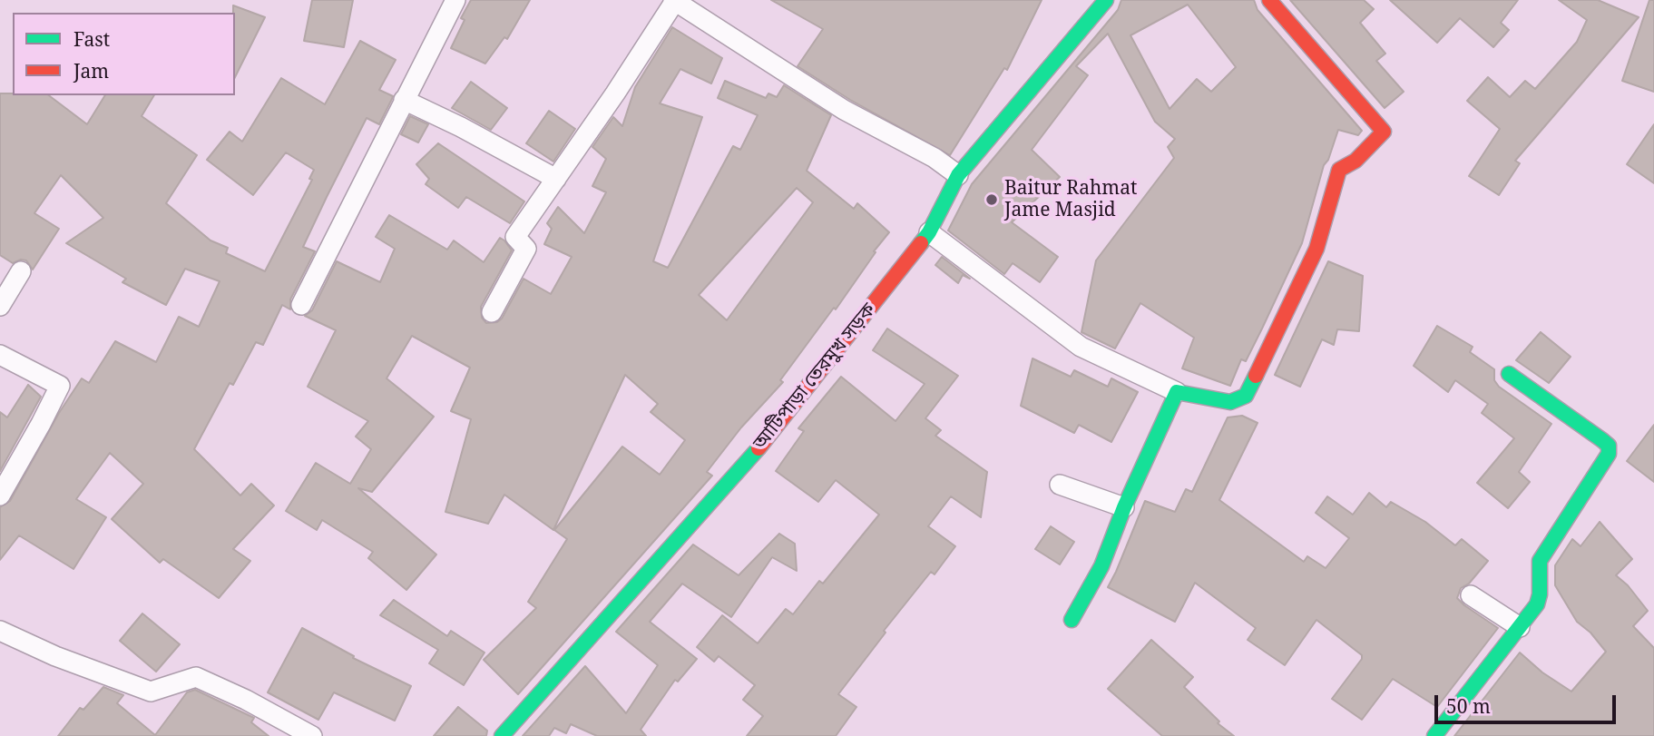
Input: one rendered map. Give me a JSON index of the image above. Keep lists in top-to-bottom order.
{
  "streets": {
    "street": ["আটিপাড়া তেরমুখ সড়ক"]
  },
  "places": ["Baitur Rahmat Jame Masjid"],
  "legend": ["Fast", "Jam"],
  "scale_bar": "50 m"
}
